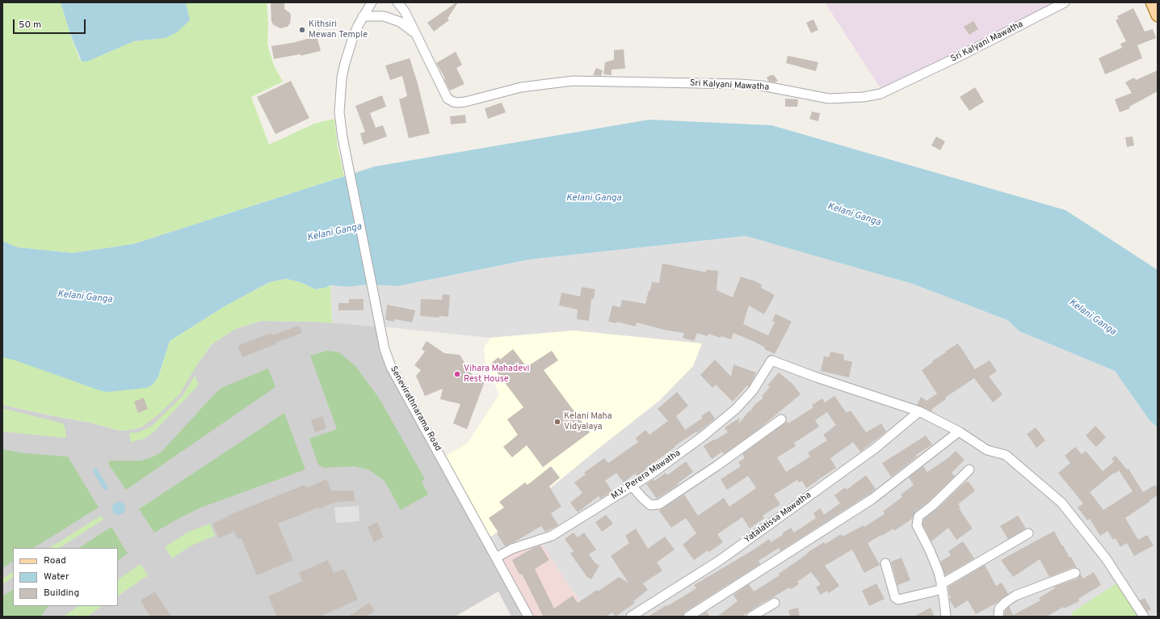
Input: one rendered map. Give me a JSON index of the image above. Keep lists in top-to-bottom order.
{
  "streets": {
    "street": [
      "Sri Kalyani Mawatha",
      "Senevirathnarama Road",
      "M.V. Perera Mawatha",
      "Yatalatissa Mawatha"
    ]
  },
  "crossings": [
    ["Sri Kalyani Mawatha", "Senevirathnarama Road"],
    ["Senevirathnarama Road", "M.V. Perera Mawatha"],
    ["M.V. Perera Mawatha", "Yatalatissa Mawatha"]
  ],
  "water": ["Kelani Ganga"],
  "places": ["Kithsiri Mewan Temple", "Vihara Mahadevi Rest House", "Kelani Maha Vidyalaya"],
  "legend": ["Road", "Water", "Building"],
  "scale_bar": "50 m"
}
